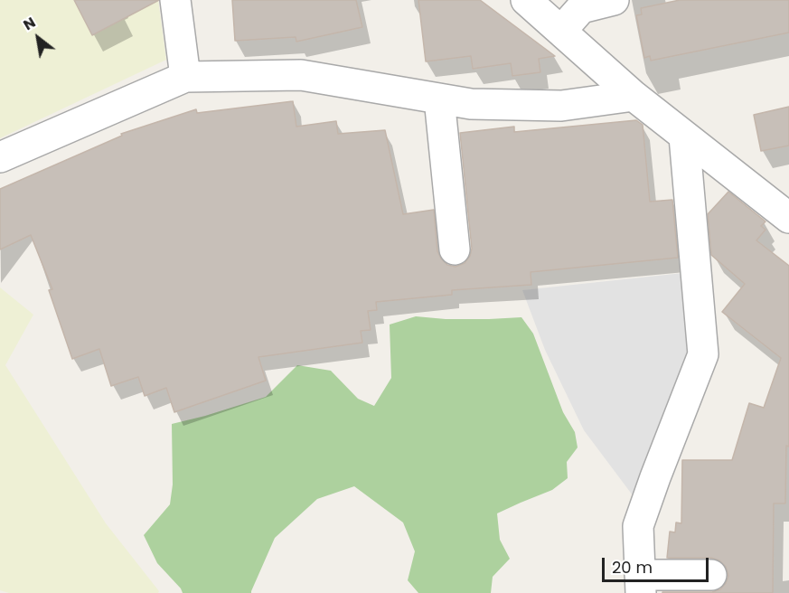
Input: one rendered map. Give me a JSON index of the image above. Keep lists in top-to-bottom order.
{
  "scale_bar": "20 m",
  "north": "top left"
}
